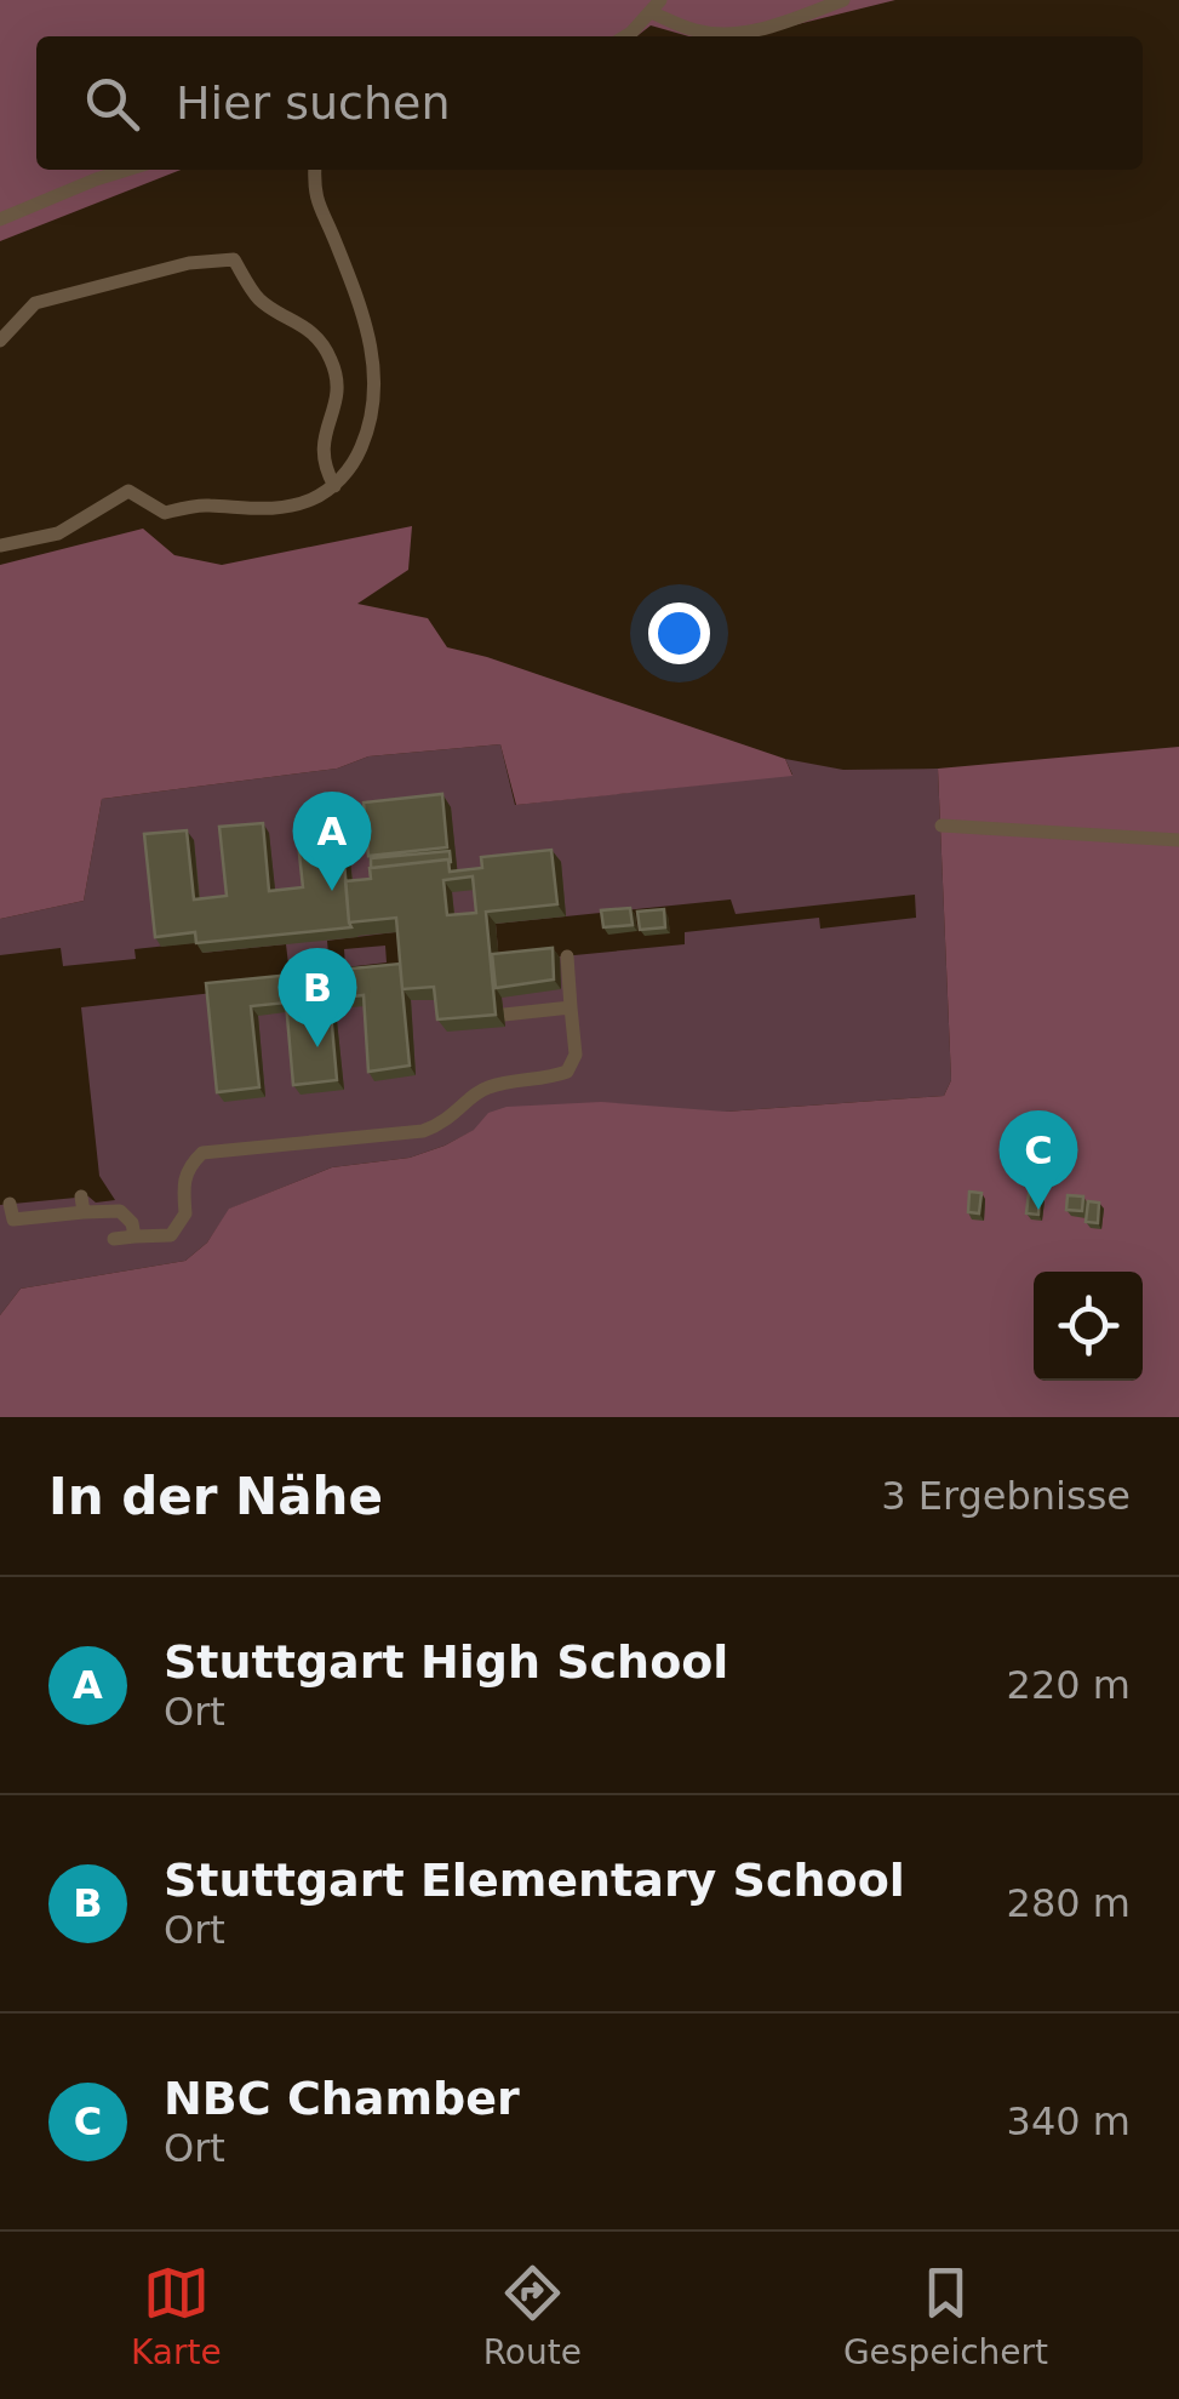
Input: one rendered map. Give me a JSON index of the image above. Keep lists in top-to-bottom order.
{
  "page": {
    "search": "Hier suchen",
    "pins": ["A", "B", "C"],
    "heading": ["In der Nähe", "3 Ergebnisse"],
    "list": [
      {
        "mark": "A",
        "name": "Stuttgart High School",
        "note": "Ort",
        "value": "220 m"
      },
      {
        "mark": "B",
        "name": "Stuttgart Elementary School",
        "note": "Ort",
        "value": "280 m"
      },
      {
        "mark": "C",
        "name": "NBC Chamber",
        "note": "Ort",
        "value": "340 m"
      }
    ],
    "nav": ["Karte", "Route", "Gespeichert"]
  }
}
